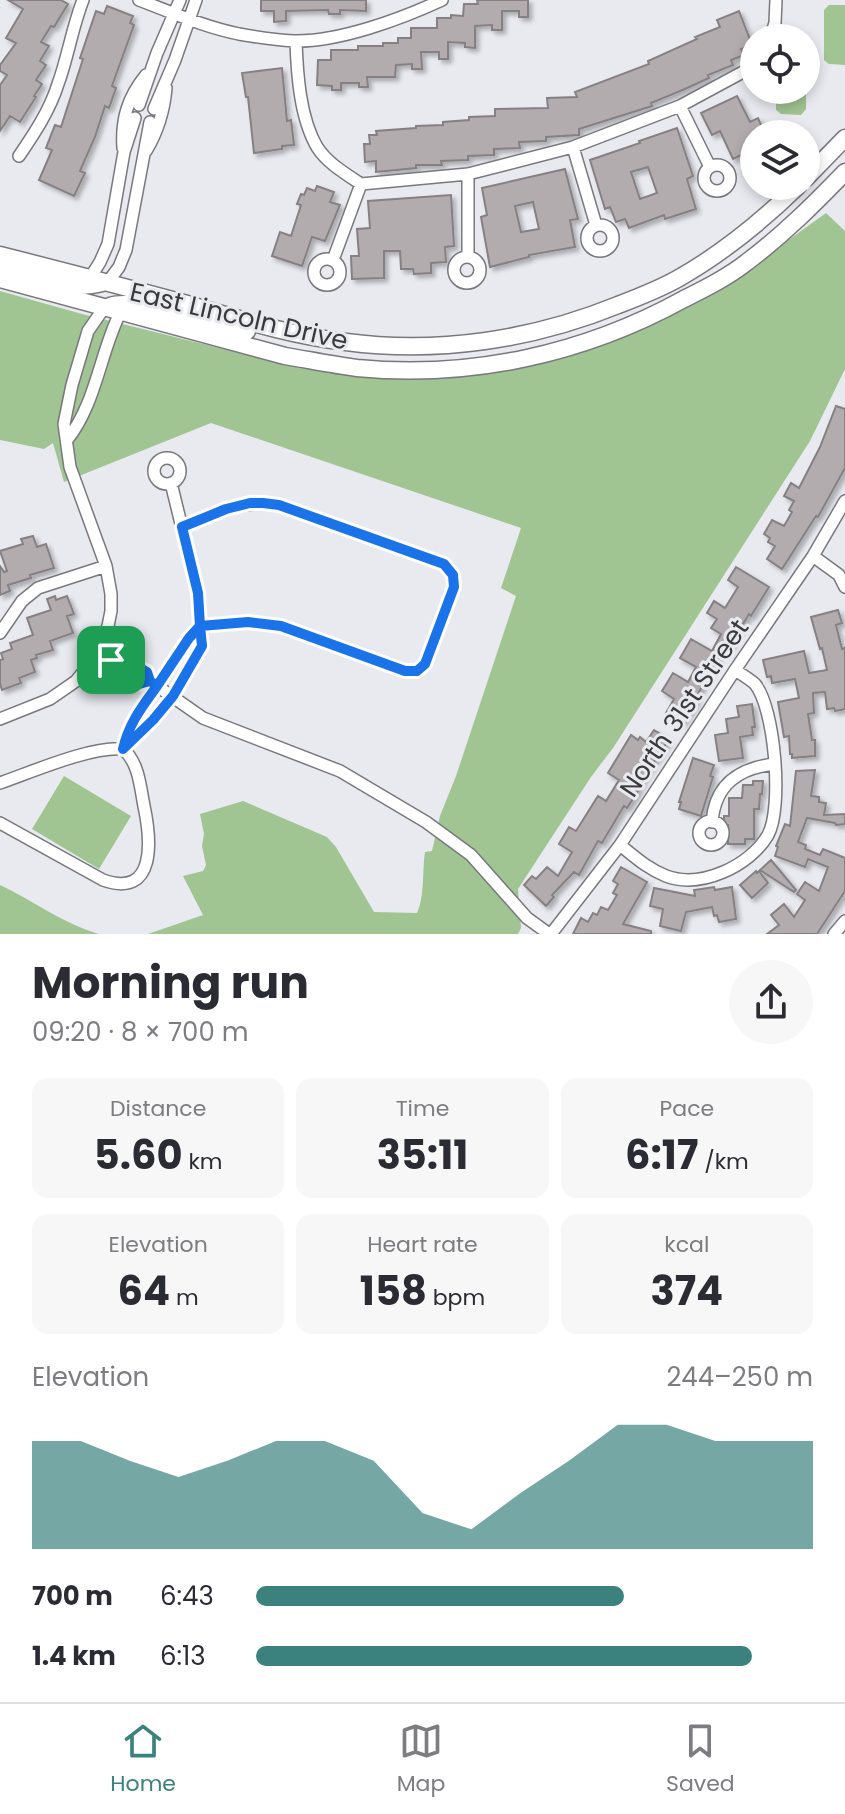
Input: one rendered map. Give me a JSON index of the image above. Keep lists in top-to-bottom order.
{
  "streets": {
    "main road": ["East Lincoln Drive"],
    "street": ["North 31st Street"]
  },
  "page": {
    "heading": ["Morning run", "09:20 · 8 × 700 m"],
    "stats": [
      ["Distance", "5.60 km"],
      ["Time", "35:11"],
      ["Pace", "6:17 /km"],
      ["Elevation", "64 m"],
      ["Heart rate", "158 bpm"],
      ["kcal", "374"]
    ],
    "chart": ["Elevation", "244–250 m"],
    "list": [
      {
        "name": "700 m",
        "note": "6:43"
      },
      {
        "name": "1.4 km",
        "note": "6:13"
      }
    ],
    "tabs": ["Home", "Map", "Saved"]
  }
}
